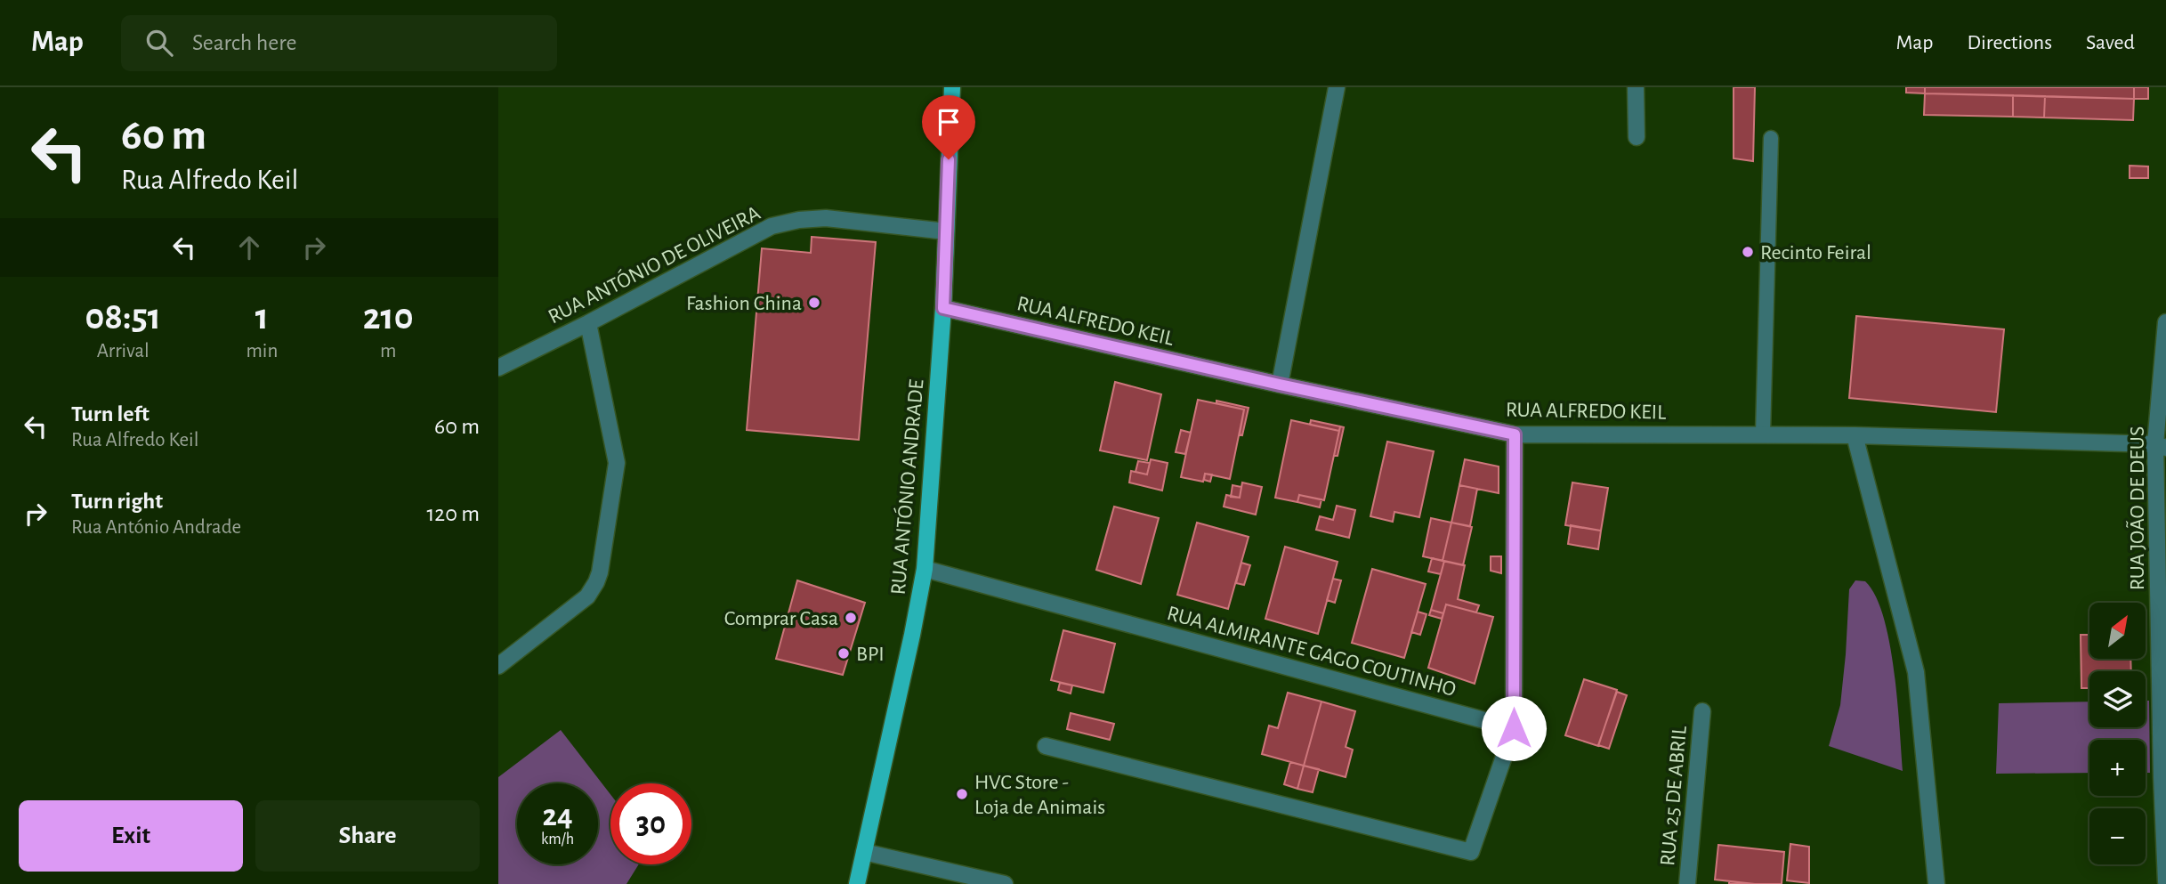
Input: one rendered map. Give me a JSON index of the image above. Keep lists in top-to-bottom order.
{
  "streets": {
    "main road": ["RUA ANTÓNIO ANDRADE"],
    "street": [
      "RUA ANTÓNIO DE OLIVEIRA",
      "RUA ALFREDO KEIL",
      "RUA JOÃO DE DEUS",
      "RUA ALMIRANTE GAGO COUTINHO",
      "RUA 25 DE ABRIL"
    ]
  },
  "crossings": [
    ["RUA ANTÓNIO DE OLIVEIRA", "RUA ANTÓNIO ANDRADE"],
    ["RUA ALFREDO KEIL", "RUA ANTÓNIO ANDRADE"],
    ["RUA ALFREDO KEIL", "RUA JOÃO DE DEUS"],
    ["RUA ANTÓNIO ANDRADE", "RUA ALMIRANTE GAGO COUTINHO"]
  ],
  "places": [
    "Recinto Feiral",
    "Fashion China",
    "Comprar Casa",
    "BPI",
    "HVC Store - Loja de Animais"
  ],
  "north": "top right",
  "page": {
    "header": "Map",
    "search": "Search here",
    "nav": ["Map", "Directions", "Saved"],
    "turn": ["60 m", "Rua Alfredo Keil"],
    "eta": [
      "08:51",
      "Arrival",
      "1",
      "min",
      "210",
      "m"
    ],
    "list": [
      {
        "name": "Turn left",
        "note": "Rua Alfredo Keil",
        "value": "60 m"
      },
      {
        "name": "Turn right",
        "note": "Rua António Andrade",
        "value": "120 m"
      }
    ],
    "map_buttons": ["+", "−"],
    "speed": "24 km/h",
    "limit": "30",
    "buttons": ["Exit", "Share"]
  }
}
